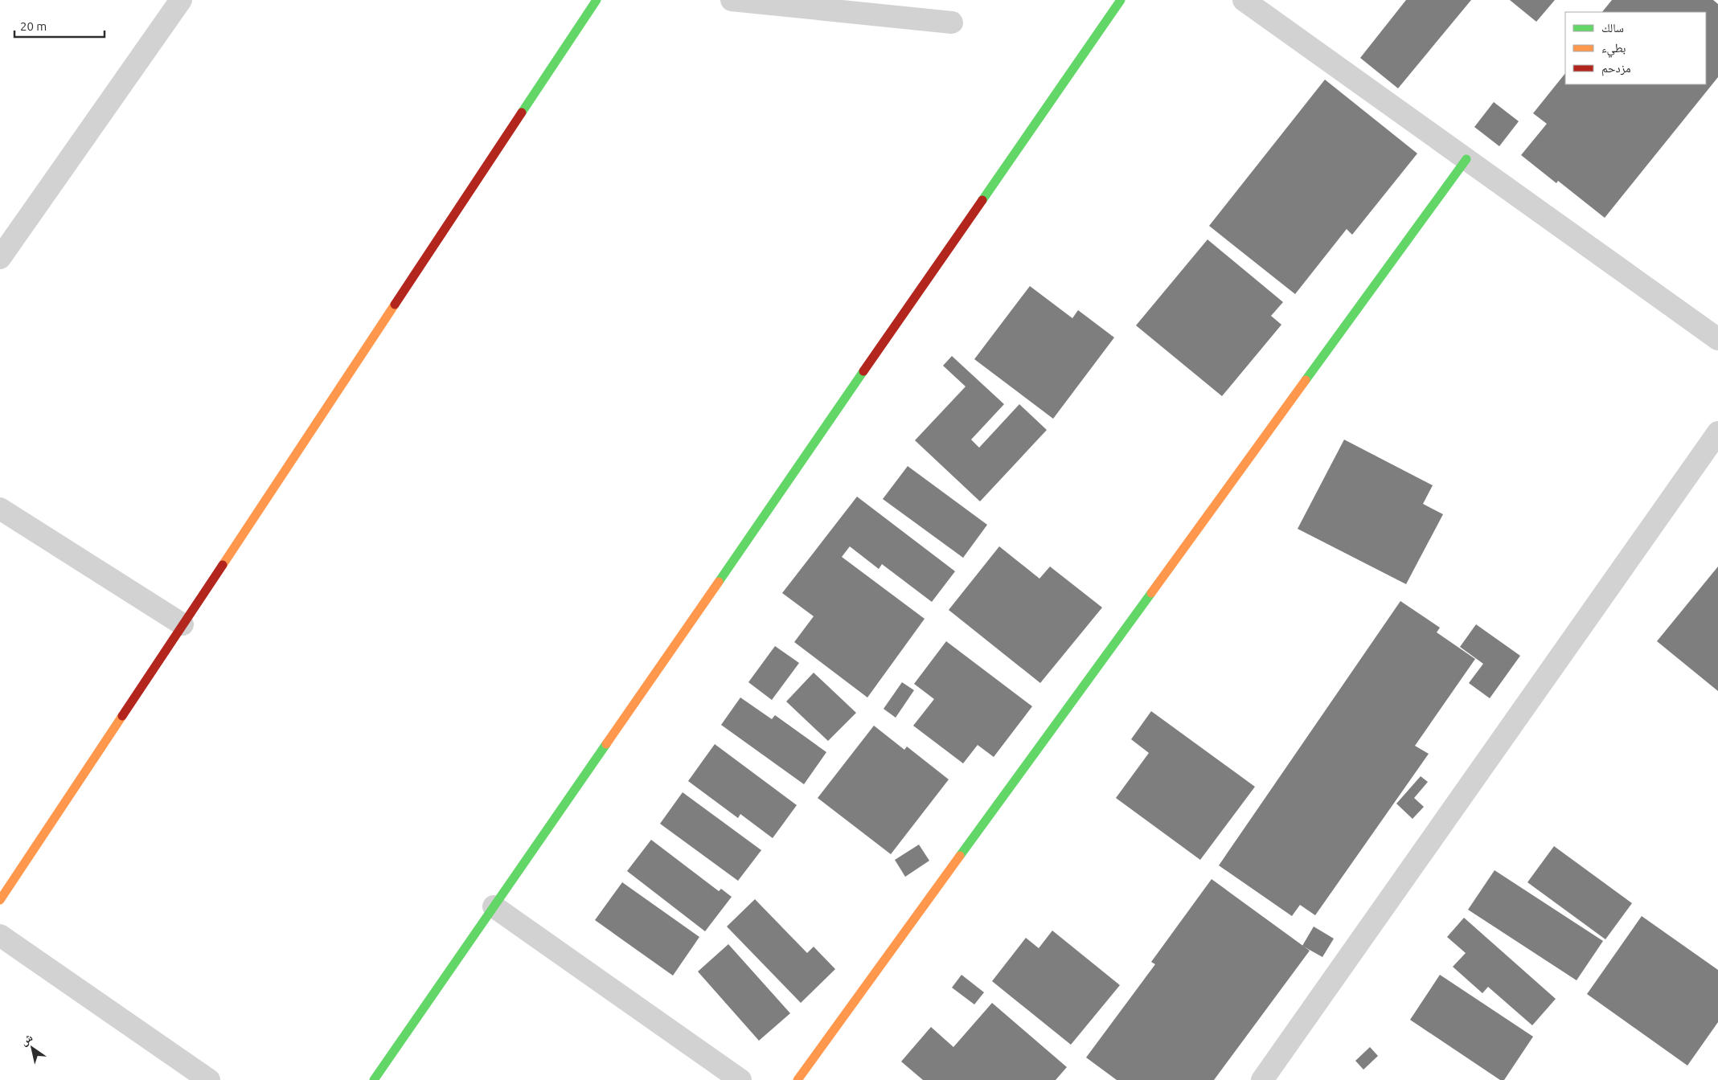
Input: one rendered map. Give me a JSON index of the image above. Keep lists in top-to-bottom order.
{
  "legend": ["سالك", "بطيء", "مزدحم"],
  "scale_bar": "20 m",
  "north": "top left"
}
